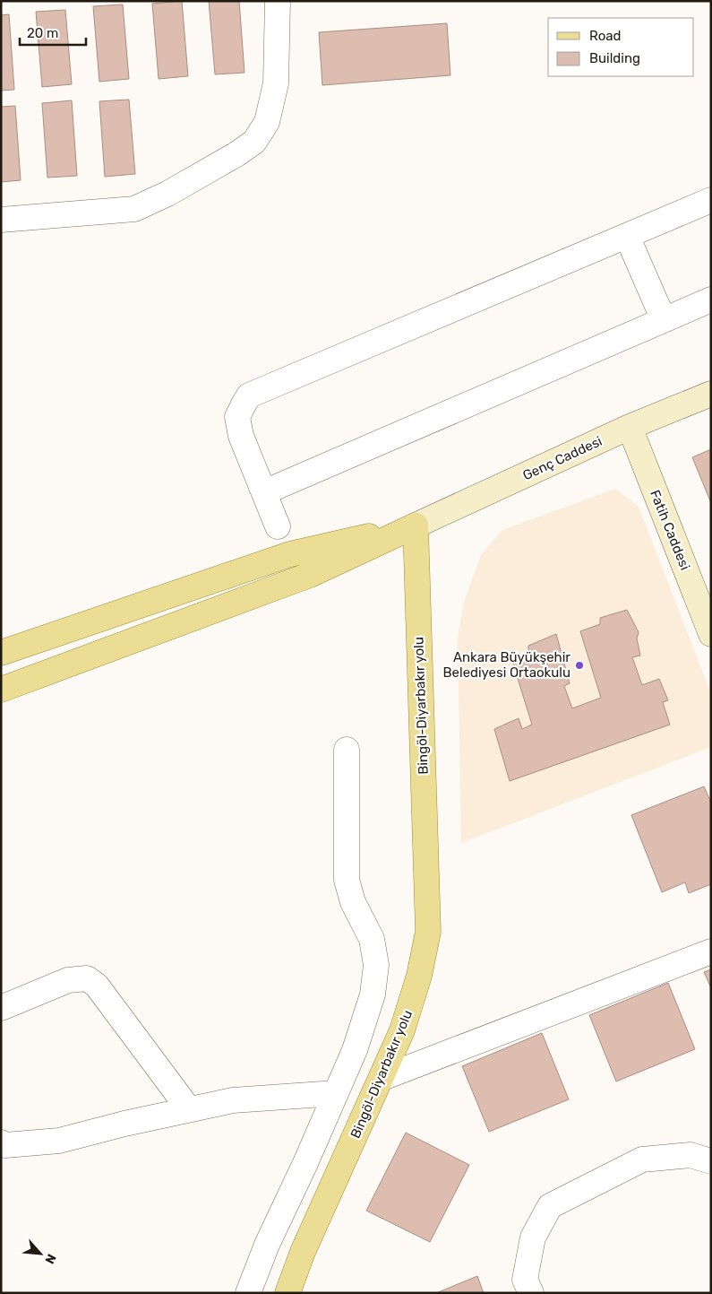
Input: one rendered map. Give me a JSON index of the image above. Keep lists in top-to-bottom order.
{
  "streets": {
    "main road": ["Bingöl-Diyarbakır yolu"],
    "street": ["Genç Caddesi", "Fatih Caddesi"]
  },
  "crossings": [
    ["Genç Caddesi", "Fatih Caddesi"],
    ["Genç Caddesi", "Bingöl-Diyarbakır yolu"]
  ],
  "places": ["Ankara Büyükşehir Belediyesi Ortaokulu"],
  "legend": ["Road", "Building"],
  "scale_bar": "20 m",
  "north": "bottom right"
}
